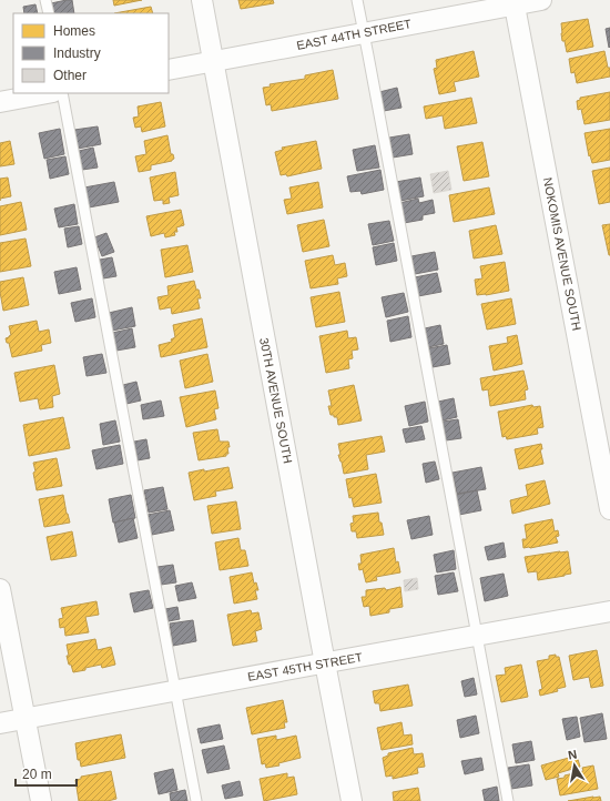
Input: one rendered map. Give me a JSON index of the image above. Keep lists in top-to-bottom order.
{
  "streets": {
    "street": [
      "EAST 44TH STREET",
      "NOKOMIS AVENUE SOUTH",
      "30TH AVENUE SOUTH",
      "EAST 45TH STREET"
    ]
  },
  "crossings": [
    ["EAST 44TH STREET", "NOKOMIS AVENUE SOUTH"],
    ["EAST 44TH STREET", "30TH AVENUE SOUTH"],
    ["30TH AVENUE SOUTH", "EAST 45TH STREET"]
  ],
  "legend": ["Homes", "Industry", "Other"],
  "scale_bar": "20 m",
  "north": "top"
}
